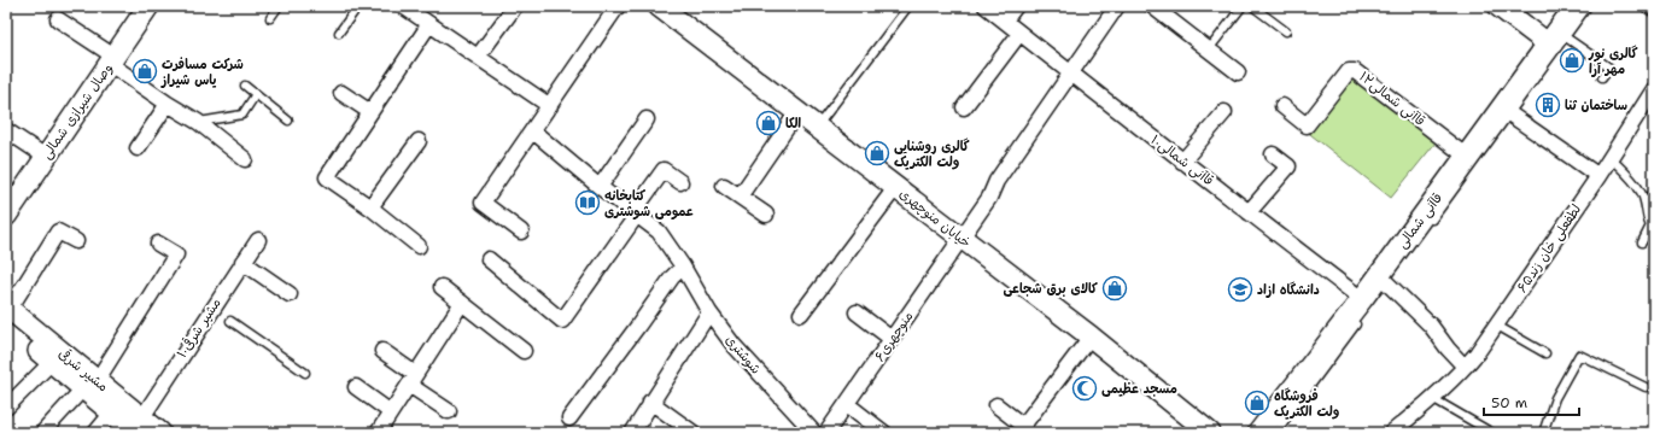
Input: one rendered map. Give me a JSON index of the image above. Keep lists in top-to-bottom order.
{
  "streets": {
    "main road": [
      "وصال شیرازی شمالی",
      "خیابان منوچهری",
      "قاآنی شمالی",
      "مشیر شرقی"
    ],
    "street": [
      "قاآنی شمالی۱۲",
      "قاآنی شمالی۱۰",
      "لطفعلی خان زند۶۵",
      "مشیر شرقی۱۰",
      "منوچهری۶",
      "شوشتری"
    ]
  },
  "crossings": [
    ["قاآنی شمالی۱۲", "قاآنی شمالی"],
    ["قاآنی شمالی۱۰", "قاآنی شمالی"],
    ["قاآنی شمالی۱۰", "منوچهری۶"],
    ["خیابان منوچهری", "منوچهری۶"],
    ["مشیر شرقی۱۰", "مشیر شرقی"]
  ],
  "places": {
    "shop": [
      "گالری نور مهر آرا",
      "شرکت مسافرت یاس شیراز",
      "الکا",
      "گالری روشنایی ولت الکتریک",
      "کالای برق شجاعی",
      "فروشگاه ولت الکتریک"
    ],
    "building": ["ساختمان ثنا"],
    "library": ["کتابخانه عمومی شوشتری"],
    "school or university": ["دانشگاه ازاد"],
    "mosque": ["مسجد عظیمی"]
  },
  "scale_bar": "50 m"
}
